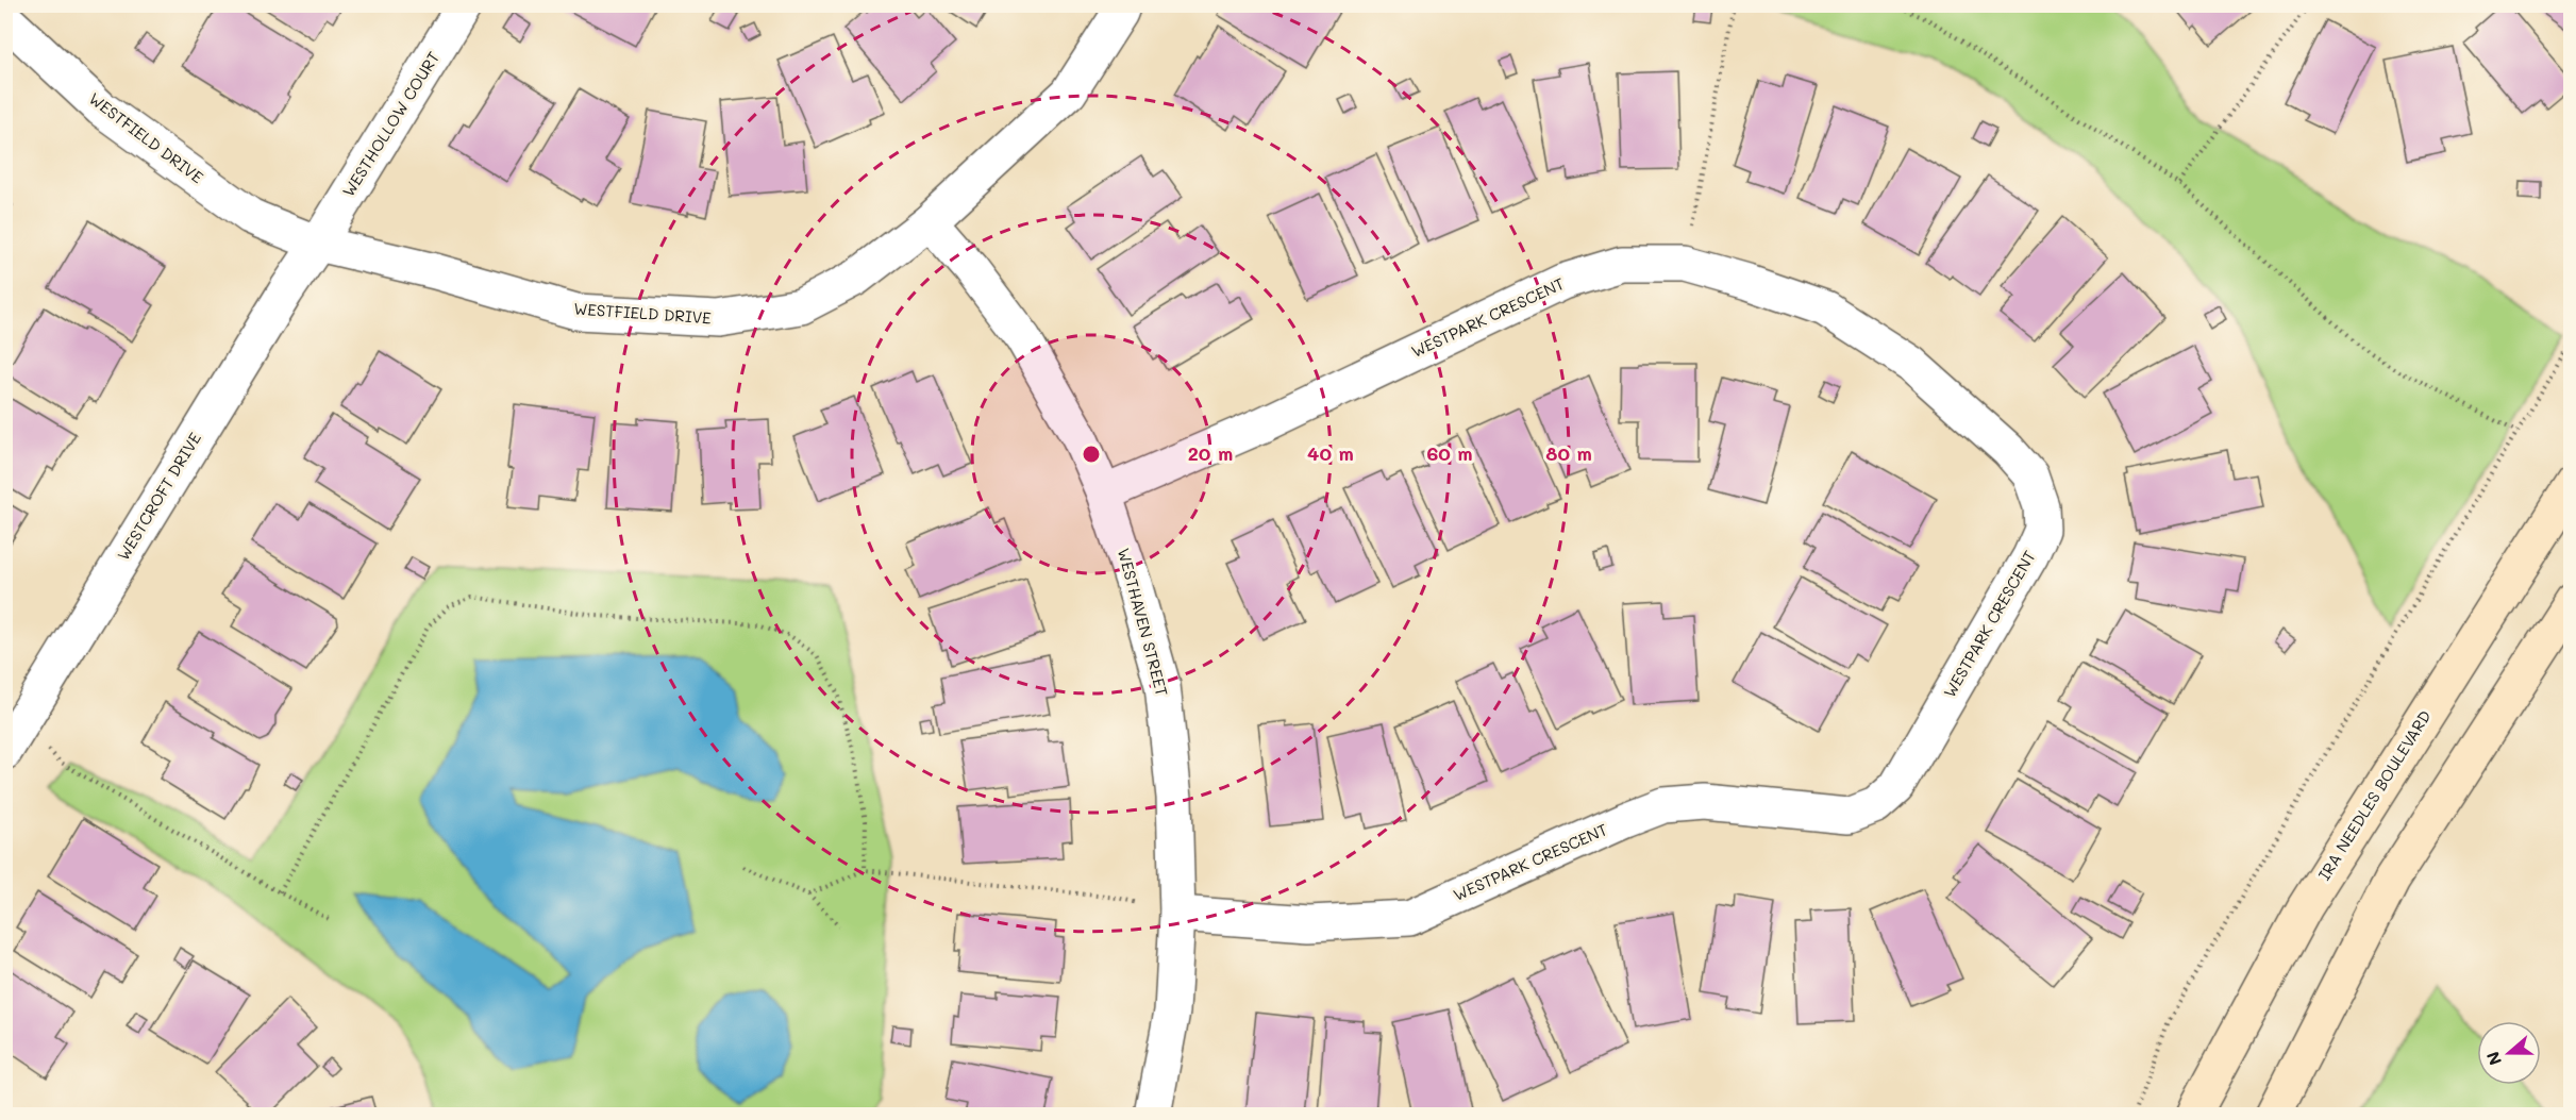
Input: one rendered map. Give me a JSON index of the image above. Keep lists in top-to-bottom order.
{
  "streets": {
    "main road": ["IRA NEEDLES BOULEVARD"],
    "street": [
      "WESTHOLLOW COURT",
      "WESTFIELD DRIVE",
      "WESTPARK CRESCENT",
      "WESTCROFT DRIVE",
      "WESTHAVEN STREET"
    ]
  },
  "crossings": [
    ["WESTHOLLOW COURT", "WESTFIELD DRIVE"],
    ["WESTHOLLOW COURT", "WESTCROFT DRIVE"],
    ["WESTFIELD DRIVE", "WESTCROFT DRIVE"],
    ["WESTFIELD DRIVE", "WESTHAVEN STREET"],
    ["WESTPARK CRESCENT", "WESTHAVEN STREET"]
  ],
  "north": "left",
  "rings": [
    "20 m",
    "40 m",
    "60 m",
    "80 m"
  ]
}
